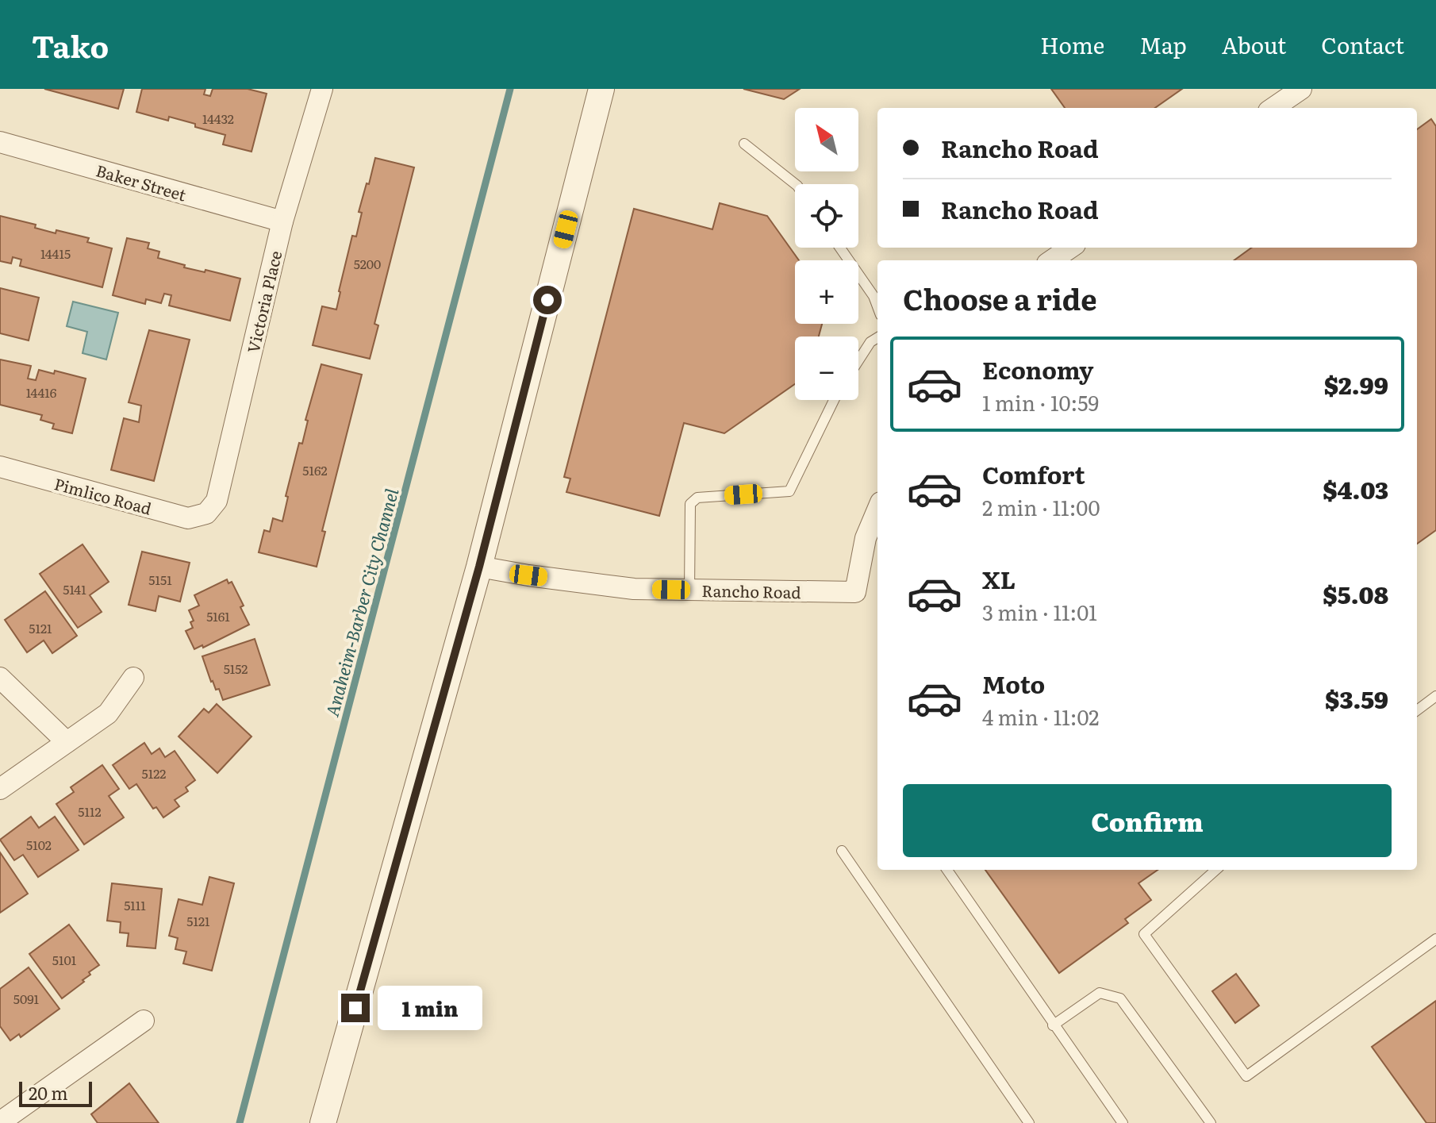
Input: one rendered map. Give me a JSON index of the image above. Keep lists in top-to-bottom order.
{
  "streets": {
    "street": [
      "Baker Street",
      "Victoria Place",
      "Pimlico Road",
      "Rancho Road"
    ]
  },
  "crossings": [
    ["Baker Street", "Victoria Place"],
    ["Victoria Place", "Pimlico Road"]
  ],
  "water": ["Anaheim-Barber City Channel"],
  "house_numbers": [
    "14432",
    "14415",
    "5200",
    "14416",
    "5162",
    "5151",
    "5141",
    "5161",
    "5121",
    "5152",
    "5122",
    "5112",
    "5102",
    "5111",
    "5121",
    "5101",
    "5091"
  ],
  "scale_bar": "20 m",
  "north": "top left",
  "page": {
    "header": "Tako",
    "nav": [
      "Home",
      "Map",
      "About",
      "Contact"
    ],
    "map_buttons": ["+", "−"],
    "banner": ["Rancho Road", "Rancho Road"],
    "heading": "Choose a ride",
    "list": [
      {
        "name": "Economy",
        "note": "1 min · 10:59",
        "value": "$2.99"
      },
      {
        "name": "Comfort",
        "note": "2 min · 11:00",
        "value": "$4.03"
      },
      {
        "name": "XL",
        "note": "3 min · 11:01",
        "value": "$5.08"
      },
      {
        "name": "Moto",
        "note": "4 min · 11:02",
        "value": "$3.59"
      }
    ],
    "buttons": "Confirm",
    "bubble": "1 min",
    "scale": "20 m"
  }
}
